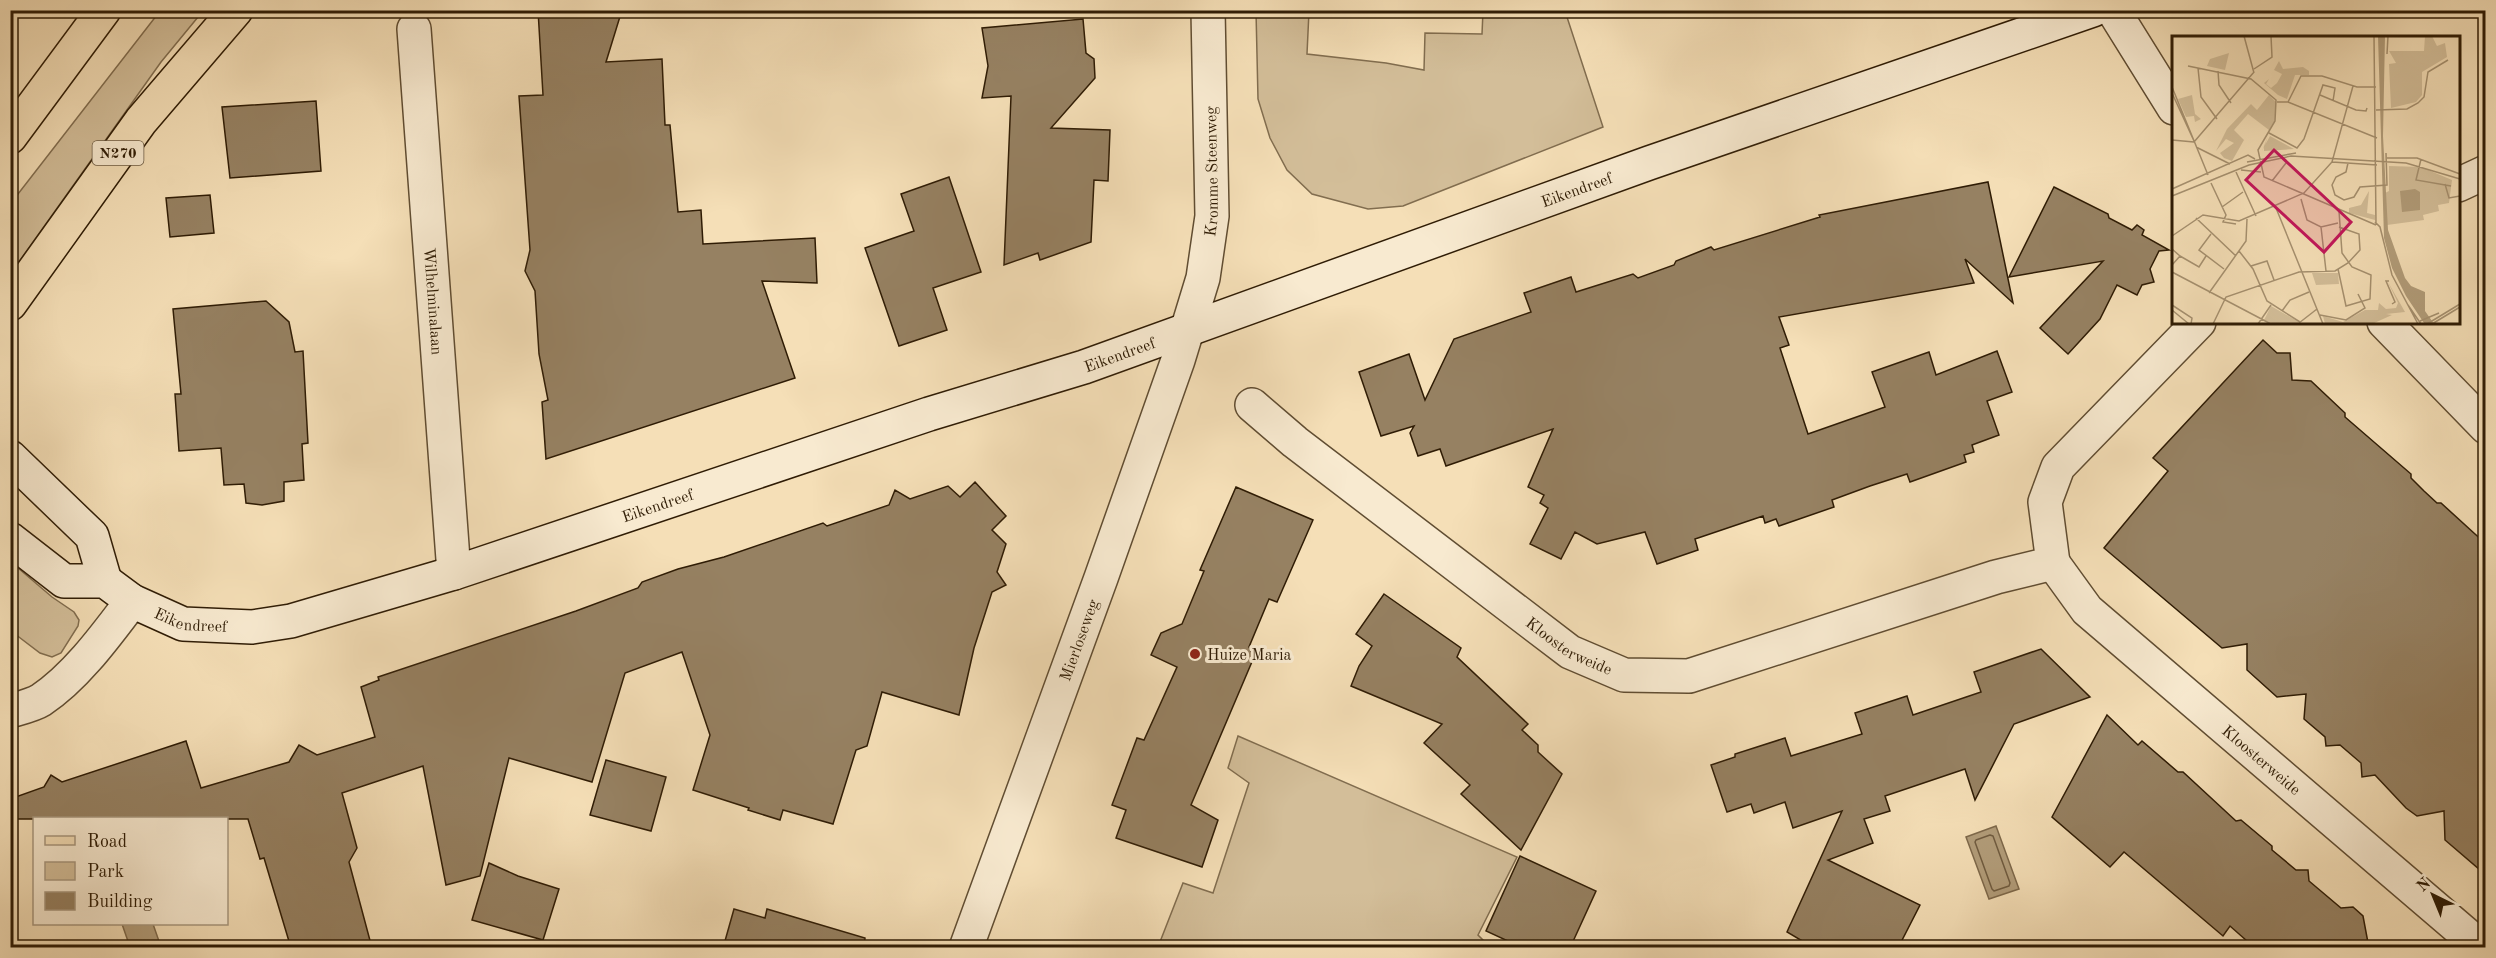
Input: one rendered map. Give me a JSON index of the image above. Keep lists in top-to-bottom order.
{
  "streets": {
    "main road": ["N270"],
    "street": [
      "Kromme Steenweg",
      "Eikendreef",
      "Wilhelminalaan",
      "Mierloseweg",
      "Kloosterweide"
    ]
  },
  "crossings": [
    ["Kromme Steenweg", "Eikendreef"],
    ["Kromme Steenweg", "Mierloseweg"],
    ["Eikendreef", "Wilhelminalaan"],
    ["Eikendreef", "Mierloseweg"]
  ],
  "places": ["Huize Maria"],
  "legend": ["Road", "Park", "Building"],
  "north": "top left"
}
